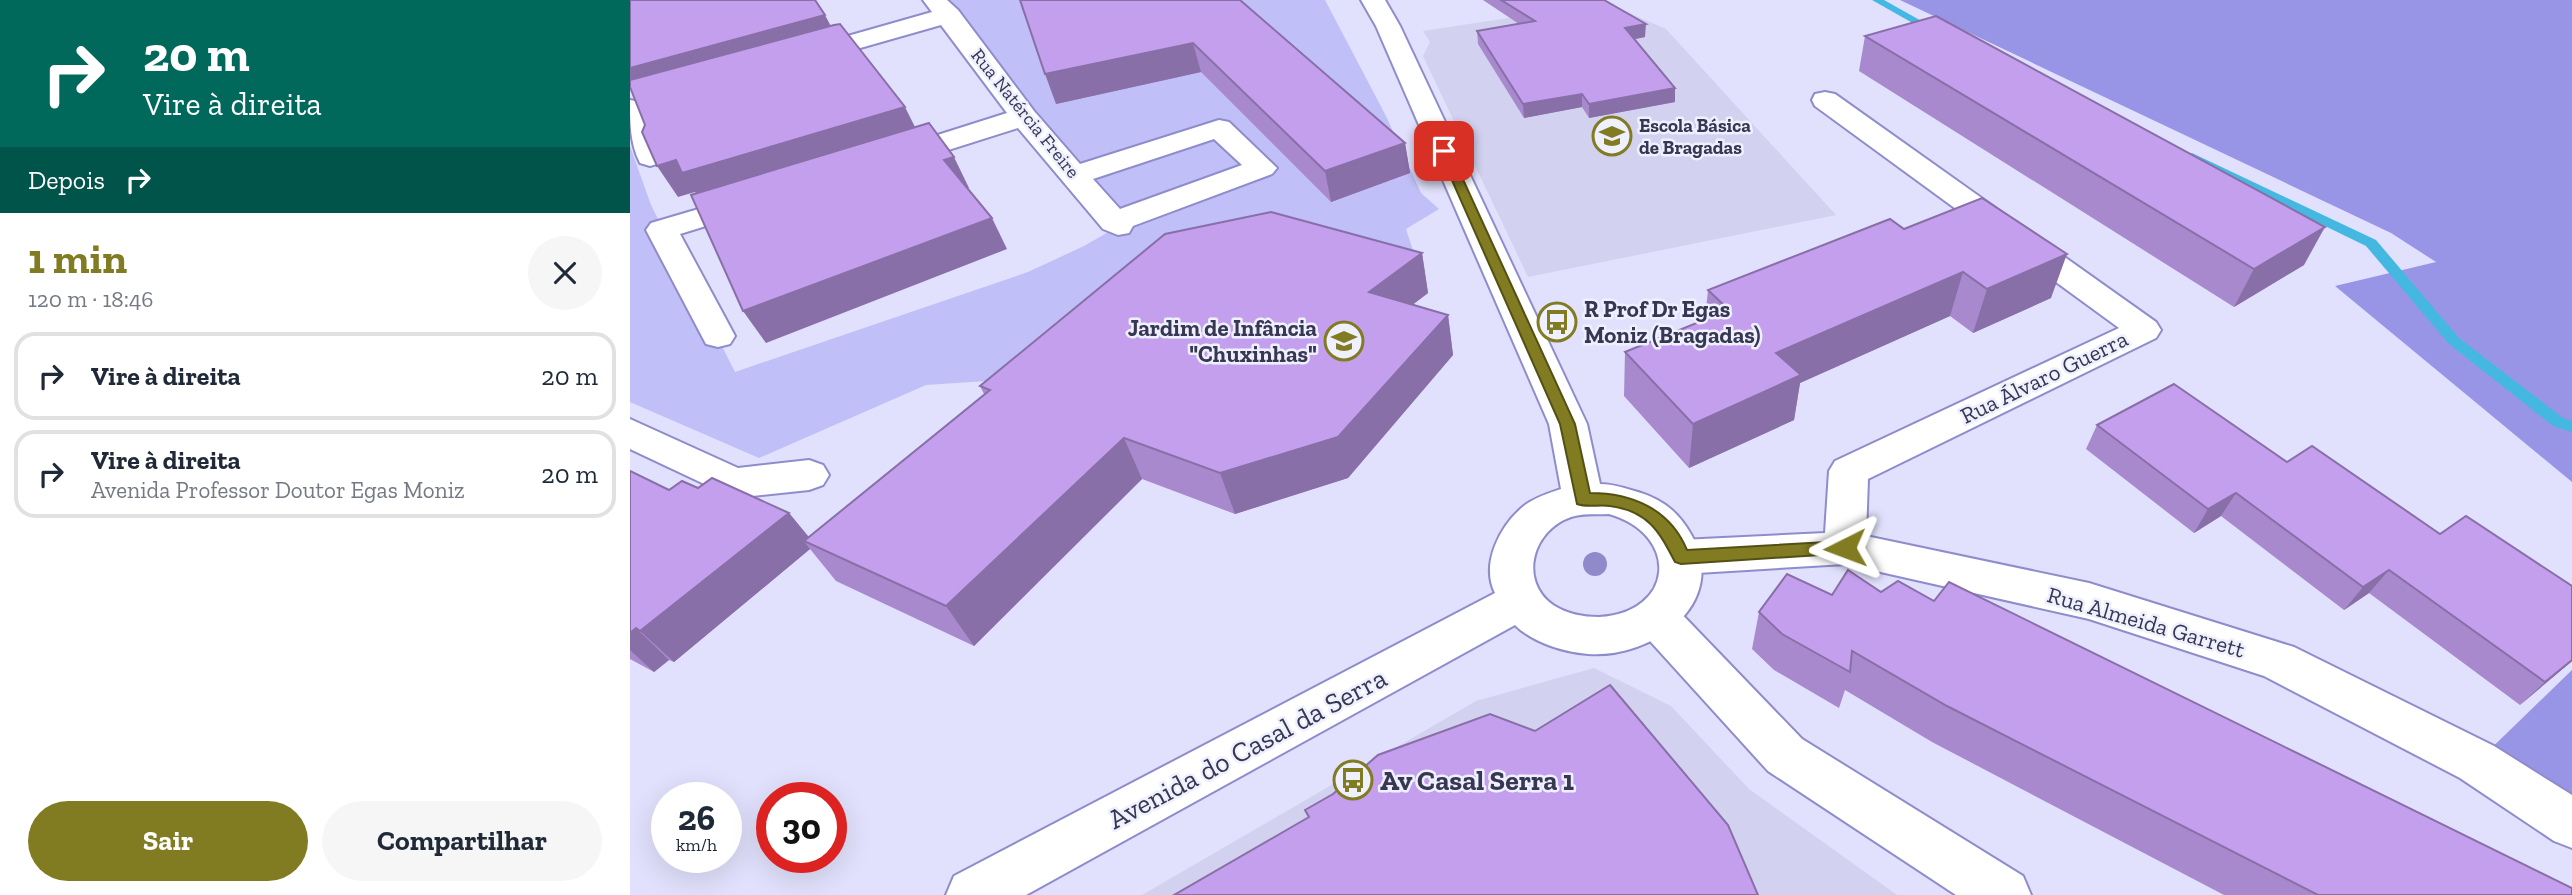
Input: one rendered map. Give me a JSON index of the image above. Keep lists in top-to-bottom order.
{
  "streets": {
    "street": [
      "Rua Natércia Freire",
      "Rua Álvaro Guerra",
      "Rua Almeida Garrett",
      "Avenida do Casal da Serra"
    ]
  },
  "crossings": [
    ["Rua Álvaro Guerra", "Rua Almeida Garrett"],
    ["Rua Almeida Garrett", "Avenida do Casal da Serra"]
  ],
  "places": {
    "school or university": ["Escola Básica de Bragadas", "Jardim de Infância \"Chuxinhas\""],
    "bus stop": ["R Prof Dr Egas Moniz (Bragadas)", "Av Casal Serra 1"]
  },
  "page": {
    "turn": ["20 m", "Vire à direita"],
    "then": "Depois",
    "heading": ["1 min", "120 m · 18:46"],
    "list": [
      {
        "name": "Vire à direita",
        "value": "20 m"
      },
      {
        "name": "Vire à direita",
        "note": "Avenida Professor Doutor Egas Moniz",
        "value": "20 m"
      }
    ],
    "speed": "26 km/h",
    "limit": "30",
    "buttons": ["Sair", "Compartilhar"]
  }
}
